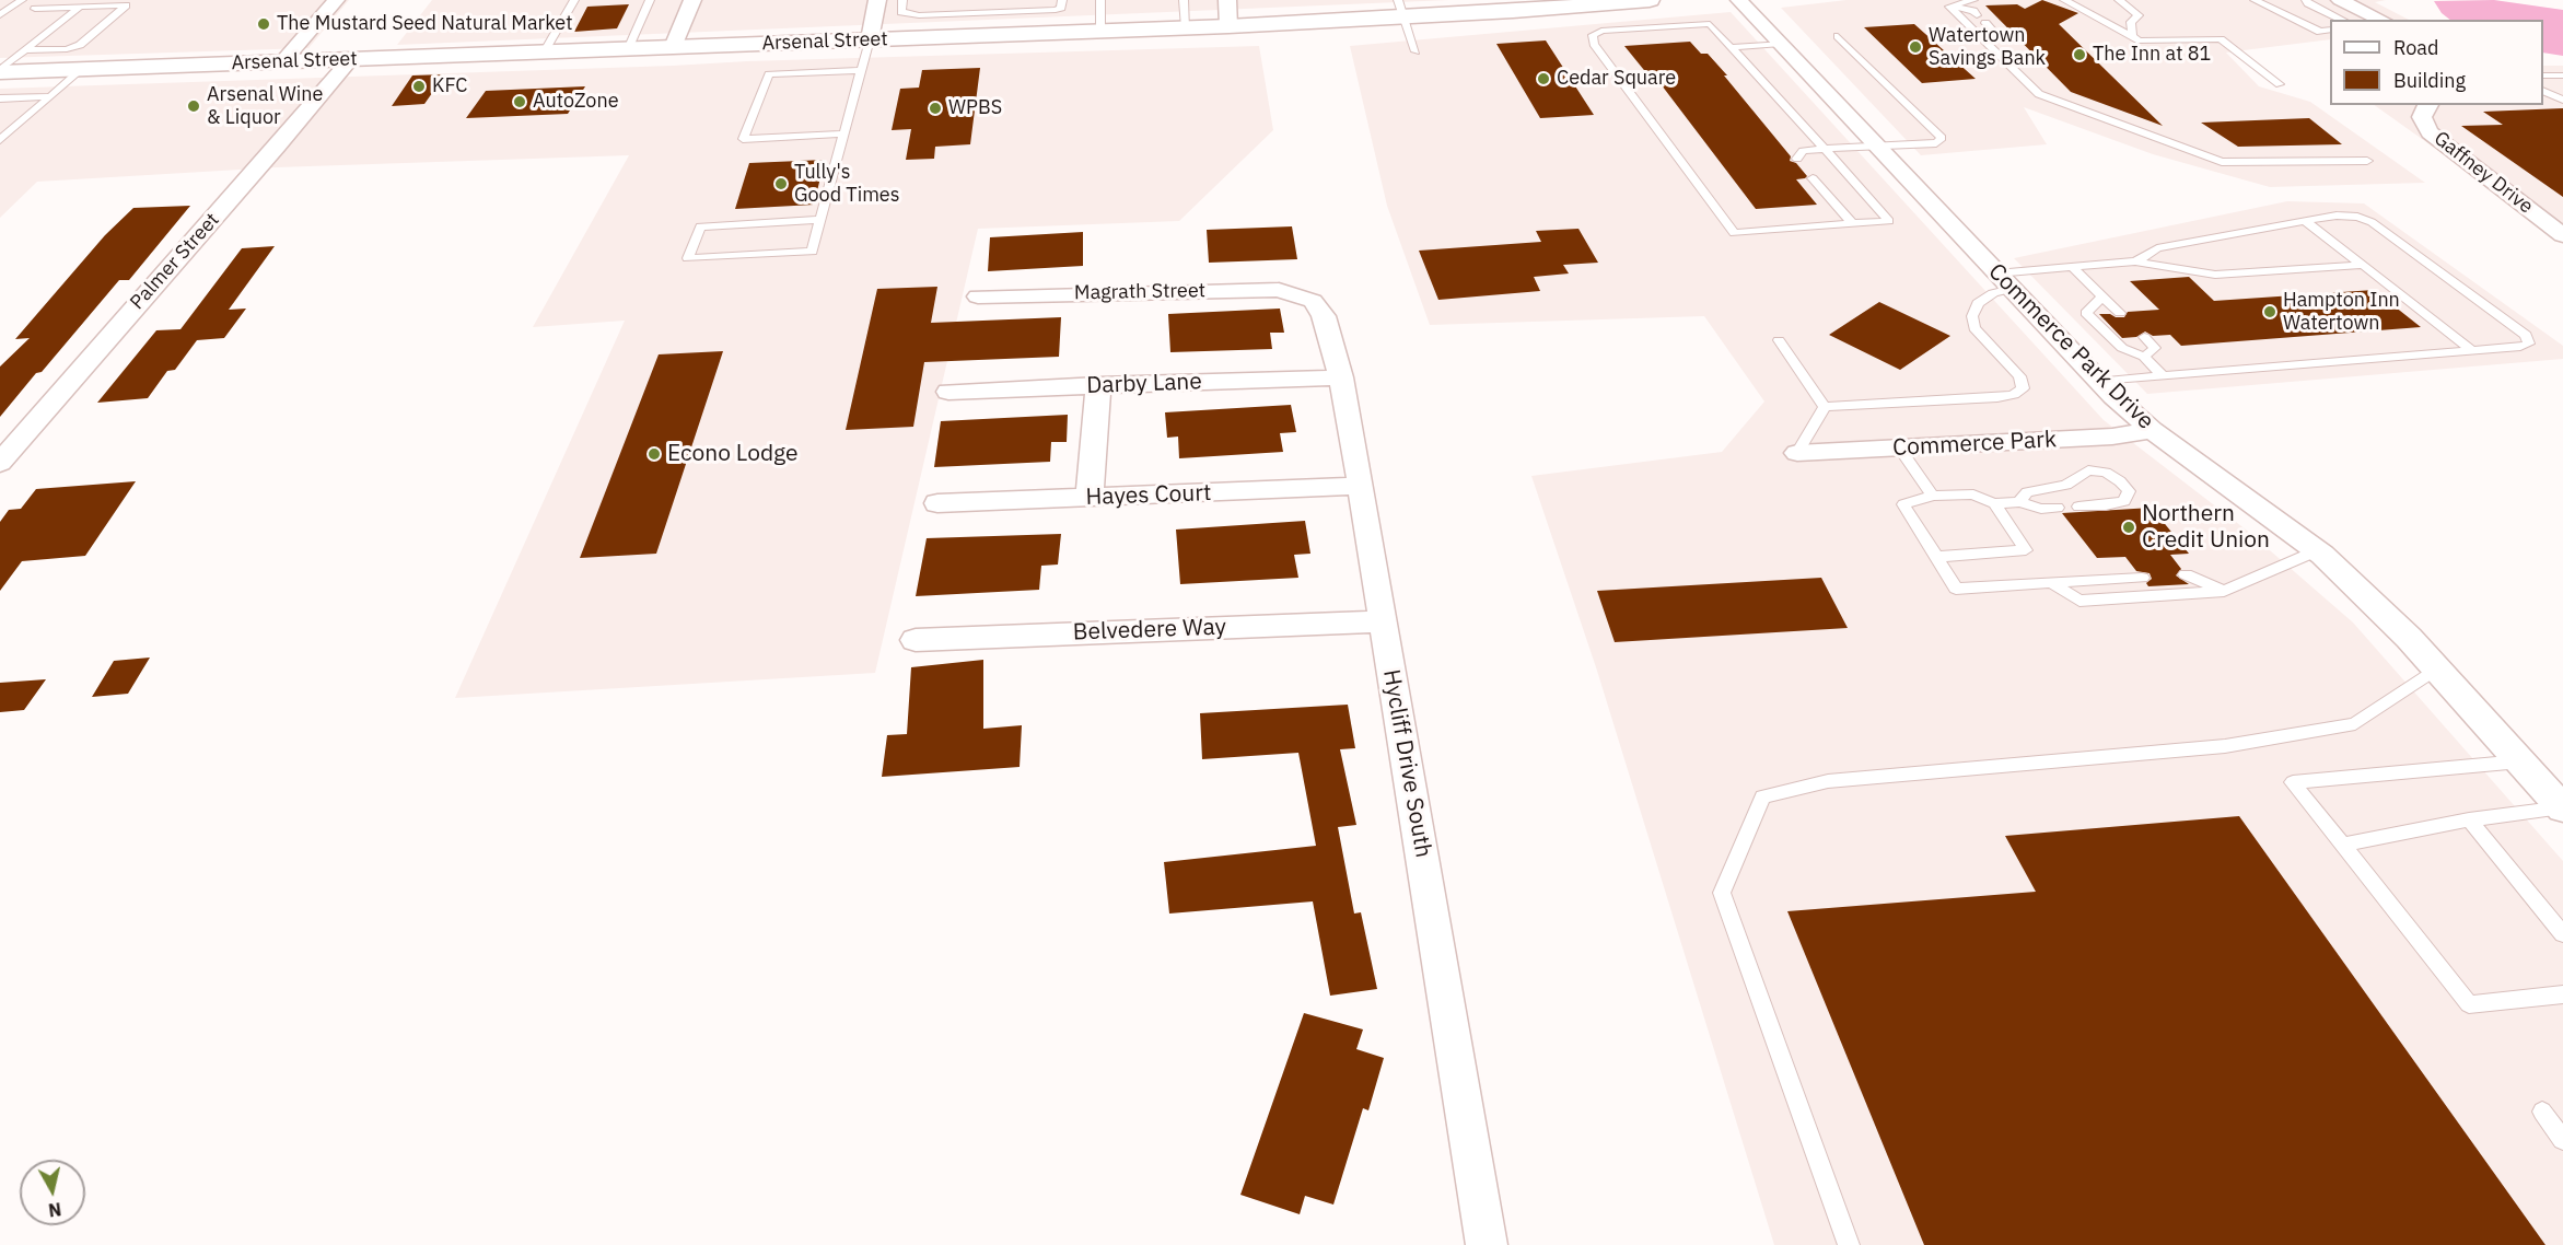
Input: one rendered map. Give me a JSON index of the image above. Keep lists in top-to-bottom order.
{
  "streets": {
    "highway": ["Arsenal Street"],
    "street": [
      "Gaffney Drive",
      "Palmer Street",
      "Magrath Street",
      "Commerce Park Drive",
      "Darby Lane",
      "Commerce Park",
      "Hayes Court",
      "Belvedere Way",
      "Hycliff Drive South"
    ]
  },
  "crossings": [
    ["Arsenal Street", "Palmer Street"],
    ["Magrath Street", "Hycliff Drive South"],
    ["Commerce Park Drive", "Commerce Park"],
    ["Darby Lane", "Hycliff Drive South"],
    ["Hayes Court", "Hycliff Drive South"],
    ["Belvedere Way", "Hycliff Drive South"]
  ],
  "places": [
    "The Mustard Seed Natural Market",
    "Watertown Savings Bank",
    "The Inn at 81",
    "Cedar Square",
    "KFC",
    "AutoZone",
    "Arsenal Wine & Liquor",
    "WPBS",
    "Tully's Good Times",
    "Hampton Inn Watertown",
    "Econo Lodge",
    "Northern Credit Union"
  ],
  "legend": ["Road", "Building"],
  "north": "bottom"
}
